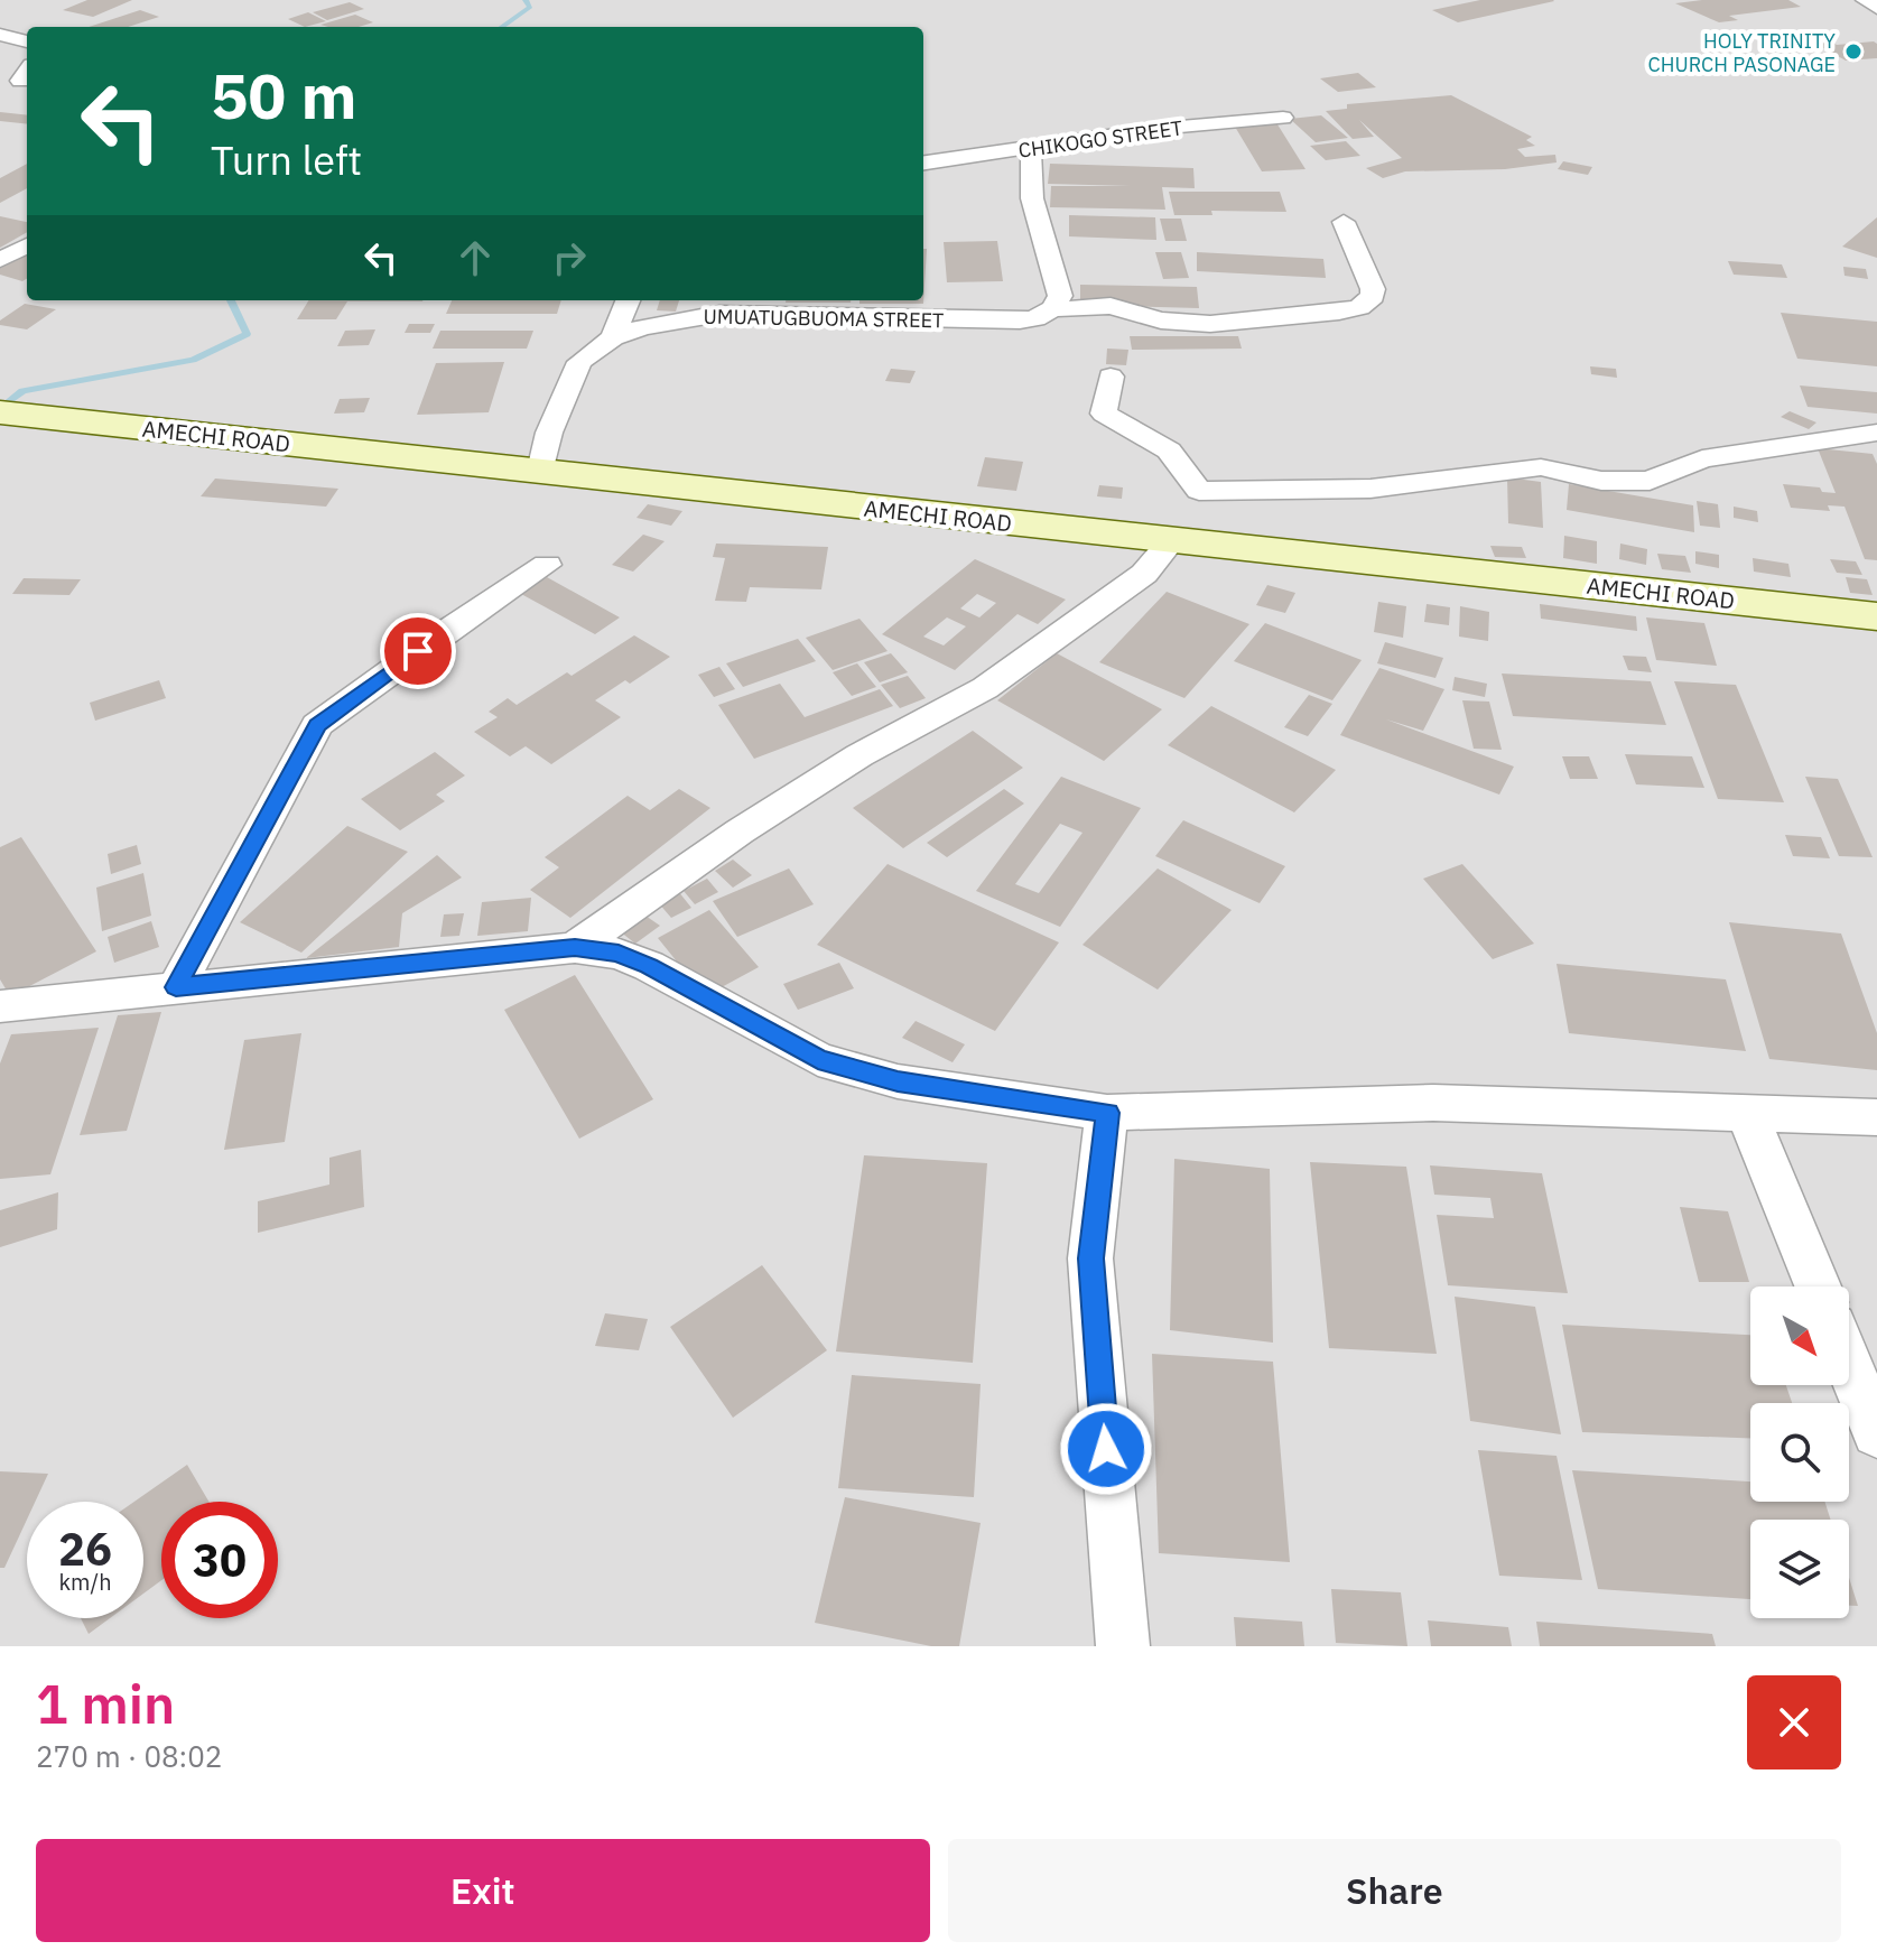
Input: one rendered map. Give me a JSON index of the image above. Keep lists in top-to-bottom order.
{
  "streets": {
    "main road": ["AMECHI ROAD"],
    "street": ["CHIKOGO STREET", "UMUATUGBUOMA STREET"]
  },
  "crossings": [
    ["UMUATUGBUOMA STREET", "AMECHI ROAD"]
  ],
  "places": ["HOLY TRINITY CHURCH PASONAGE"],
  "north": "bottom right",
  "page": {
    "turn": ["50 m", "Turn left"],
    "speed": "26 km/h",
    "limit": "30",
    "heading": ["1 min", "270 m · 08:02"],
    "buttons": ["Exit", "Share"]
  }
}
